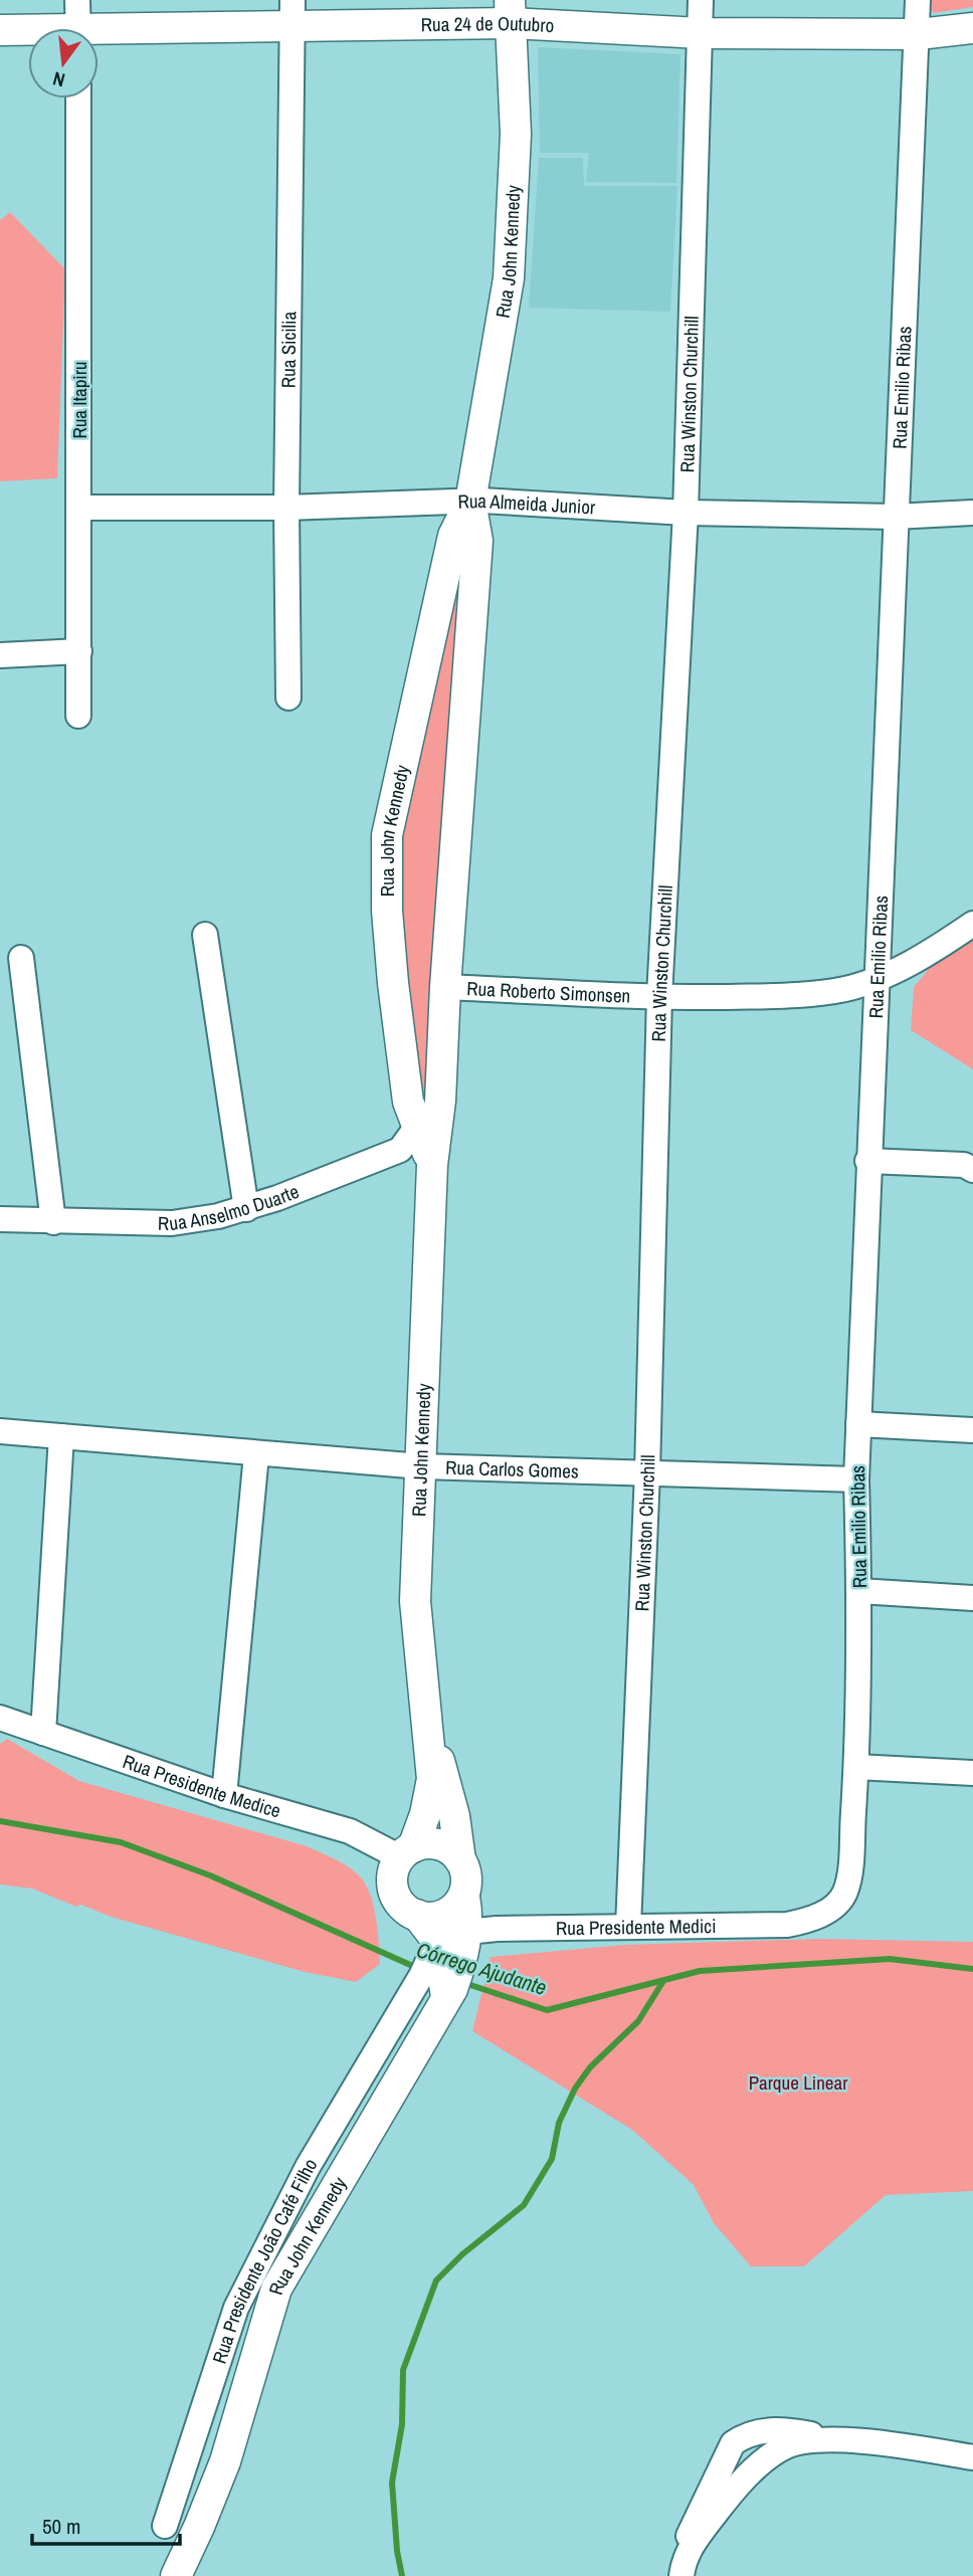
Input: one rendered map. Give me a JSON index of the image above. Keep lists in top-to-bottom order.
{
  "streets": {
    "street": [
      "Rua 24 de Outubro",
      "Rua John Kennedy",
      "Rua Sicilia",
      "Rua Emilio Ribas",
      "Rua Winston Churchill",
      "Rua Itapiru",
      "Rua Almeida Junior",
      "Rua Roberto Simonsen",
      "Rua Anselmo Duarte",
      "Rua Carlos Gomes",
      "Rua Presidente Medice",
      "Rua Presidente Medici",
      "Rua Presidente João Café Filho"
    ]
  },
  "crossings": [
    ["Rua 24 de Outubro", "Rua John Kennedy"],
    ["Rua 24 de Outubro", "Rua Sicilia"],
    ["Rua 24 de Outubro", "Rua Emilio Ribas"],
    ["Rua 24 de Outubro", "Rua Winston Churchill"],
    ["Rua John Kennedy", "Rua Almeida Junior"],
    ["Rua John Kennedy", "Rua Roberto Simonsen"],
    ["Rua John Kennedy", "Rua Anselmo Duarte"],
    ["Rua John Kennedy", "Rua Carlos Gomes"],
    ["Rua John Kennedy", "Rua Presidente Medice"],
    ["Rua John Kennedy", "Rua Presidente Medici"],
    ["Rua John Kennedy", "Rua Presidente João Café Filho"],
    ["Rua Sicilia", "Rua Almeida Junior"],
    ["Rua Emilio Ribas", "Rua Almeida Junior"],
    ["Rua Emilio Ribas", "Rua Roberto Simonsen"],
    ["Rua Emilio Ribas", "Rua Carlos Gomes"],
    ["Rua Emilio Ribas", "Rua Presidente Medici"],
    ["Rua Winston Churchill", "Rua Almeida Junior"],
    ["Rua Winston Churchill", "Rua Roberto Simonsen"],
    ["Rua Winston Churchill", "Rua Carlos Gomes"],
    ["Rua Winston Churchill", "Rua Presidente Medici"],
    ["Rua Itapiru", "Rua Almeida Junior"],
    ["Rua Presidente Medici", "Rua Presidente João Café Filho"]
  ],
  "water": ["Córrego Ajudante"],
  "parks": ["Parque Linear"],
  "scale_bar": "50 m",
  "north": "bottom"
}
